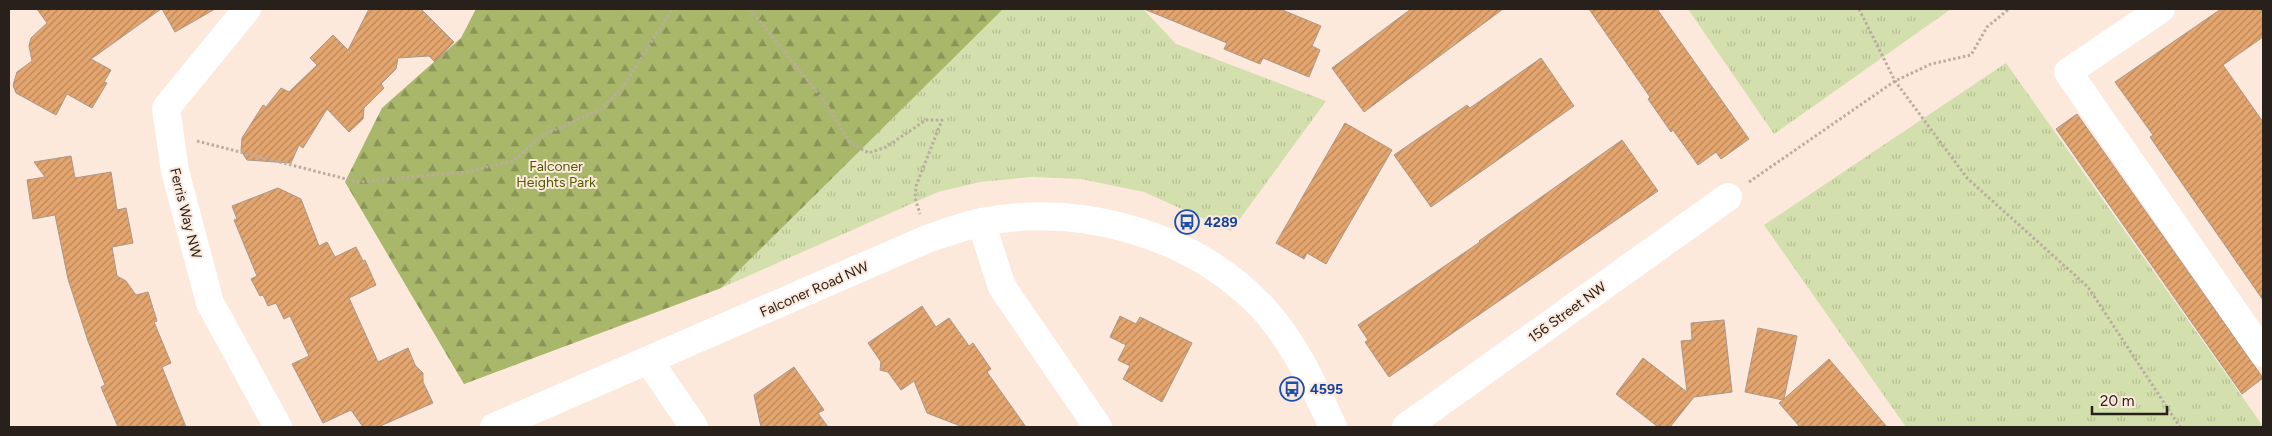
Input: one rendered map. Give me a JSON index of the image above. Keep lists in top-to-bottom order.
{
  "streets": {
    "street": ["Ferris Way NW", "Falconer Road NW", "156 Street NW"]
  },
  "parks": ["Falconer Heights Park"],
  "places": {
    "bus stop": ["4289", "4595"]
  },
  "scale_bar": "20 m"
}
